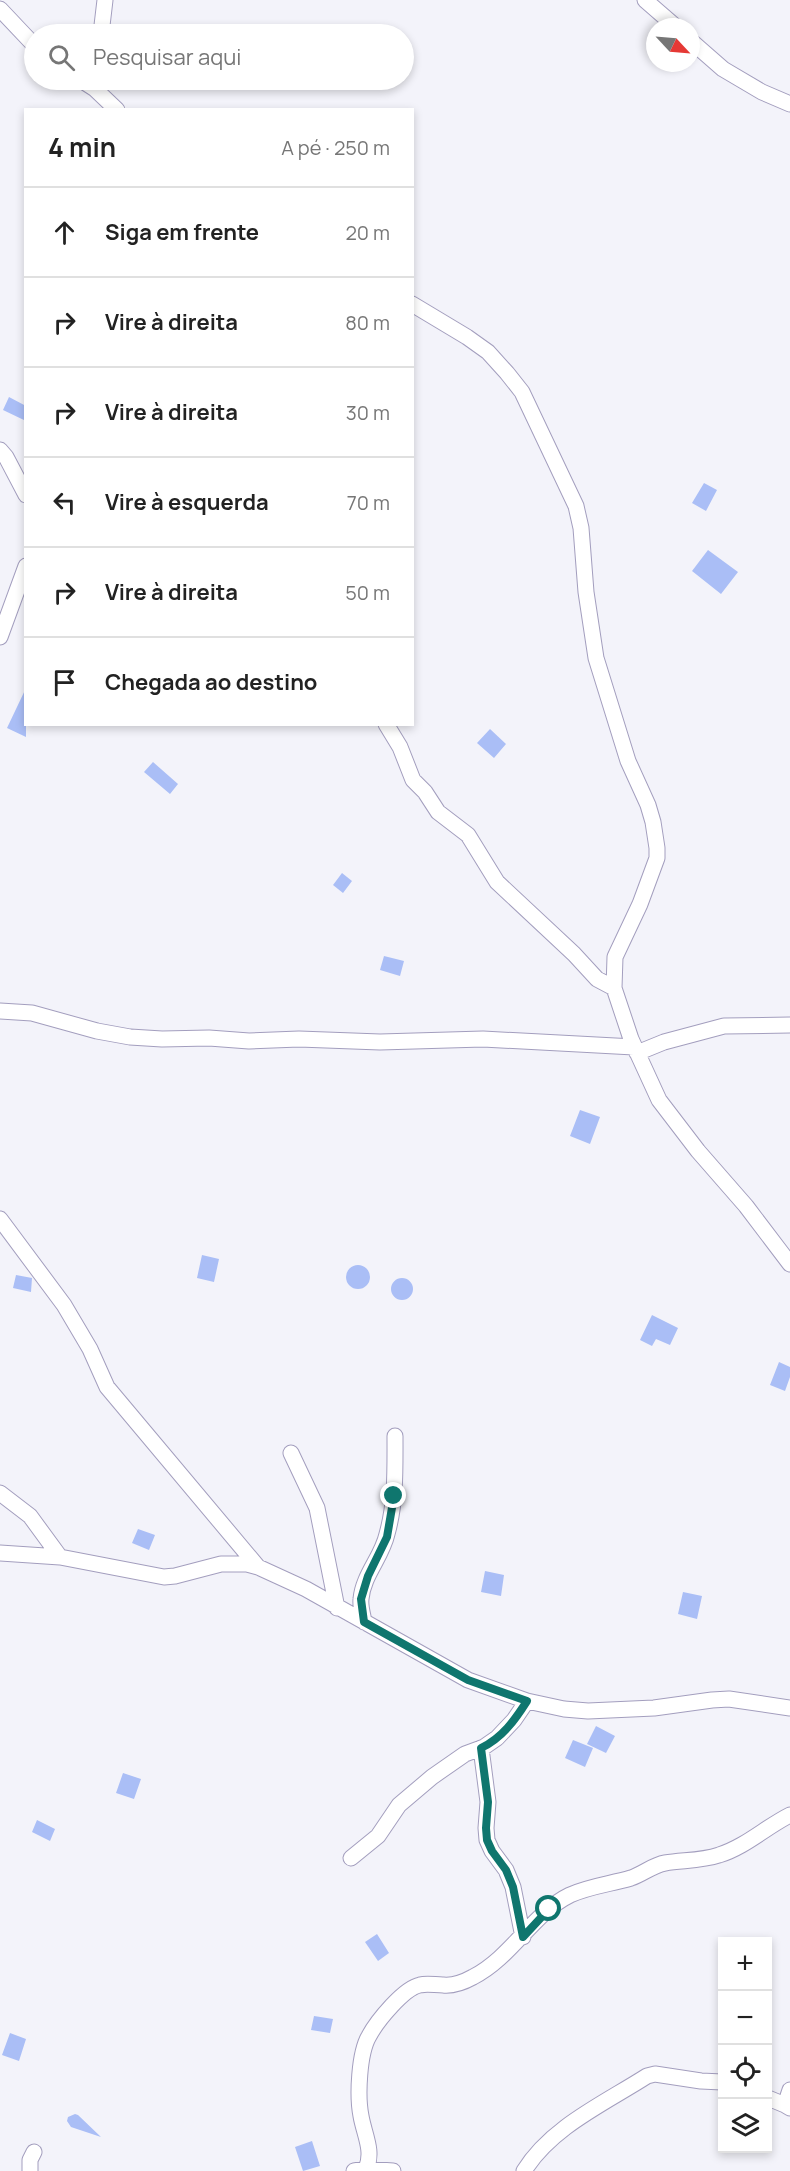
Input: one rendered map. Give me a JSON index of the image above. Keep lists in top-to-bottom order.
{
  "north": "bottom right",
  "page": {
    "search": "Pesquisar aqui",
    "heading": ["4 min", "A pé · 250 m"],
    "list": [
      ["Siga em frente", "20 m"],
      ["Vire à direita", "80 m"],
      ["Vire à direita", "30 m"],
      ["Vire à esquerda", "70 m"],
      ["Vire à direita", "50 m"],
      "Chegada ao destino"
    ],
    "map_buttons": ["+", "−"]
  }
}
